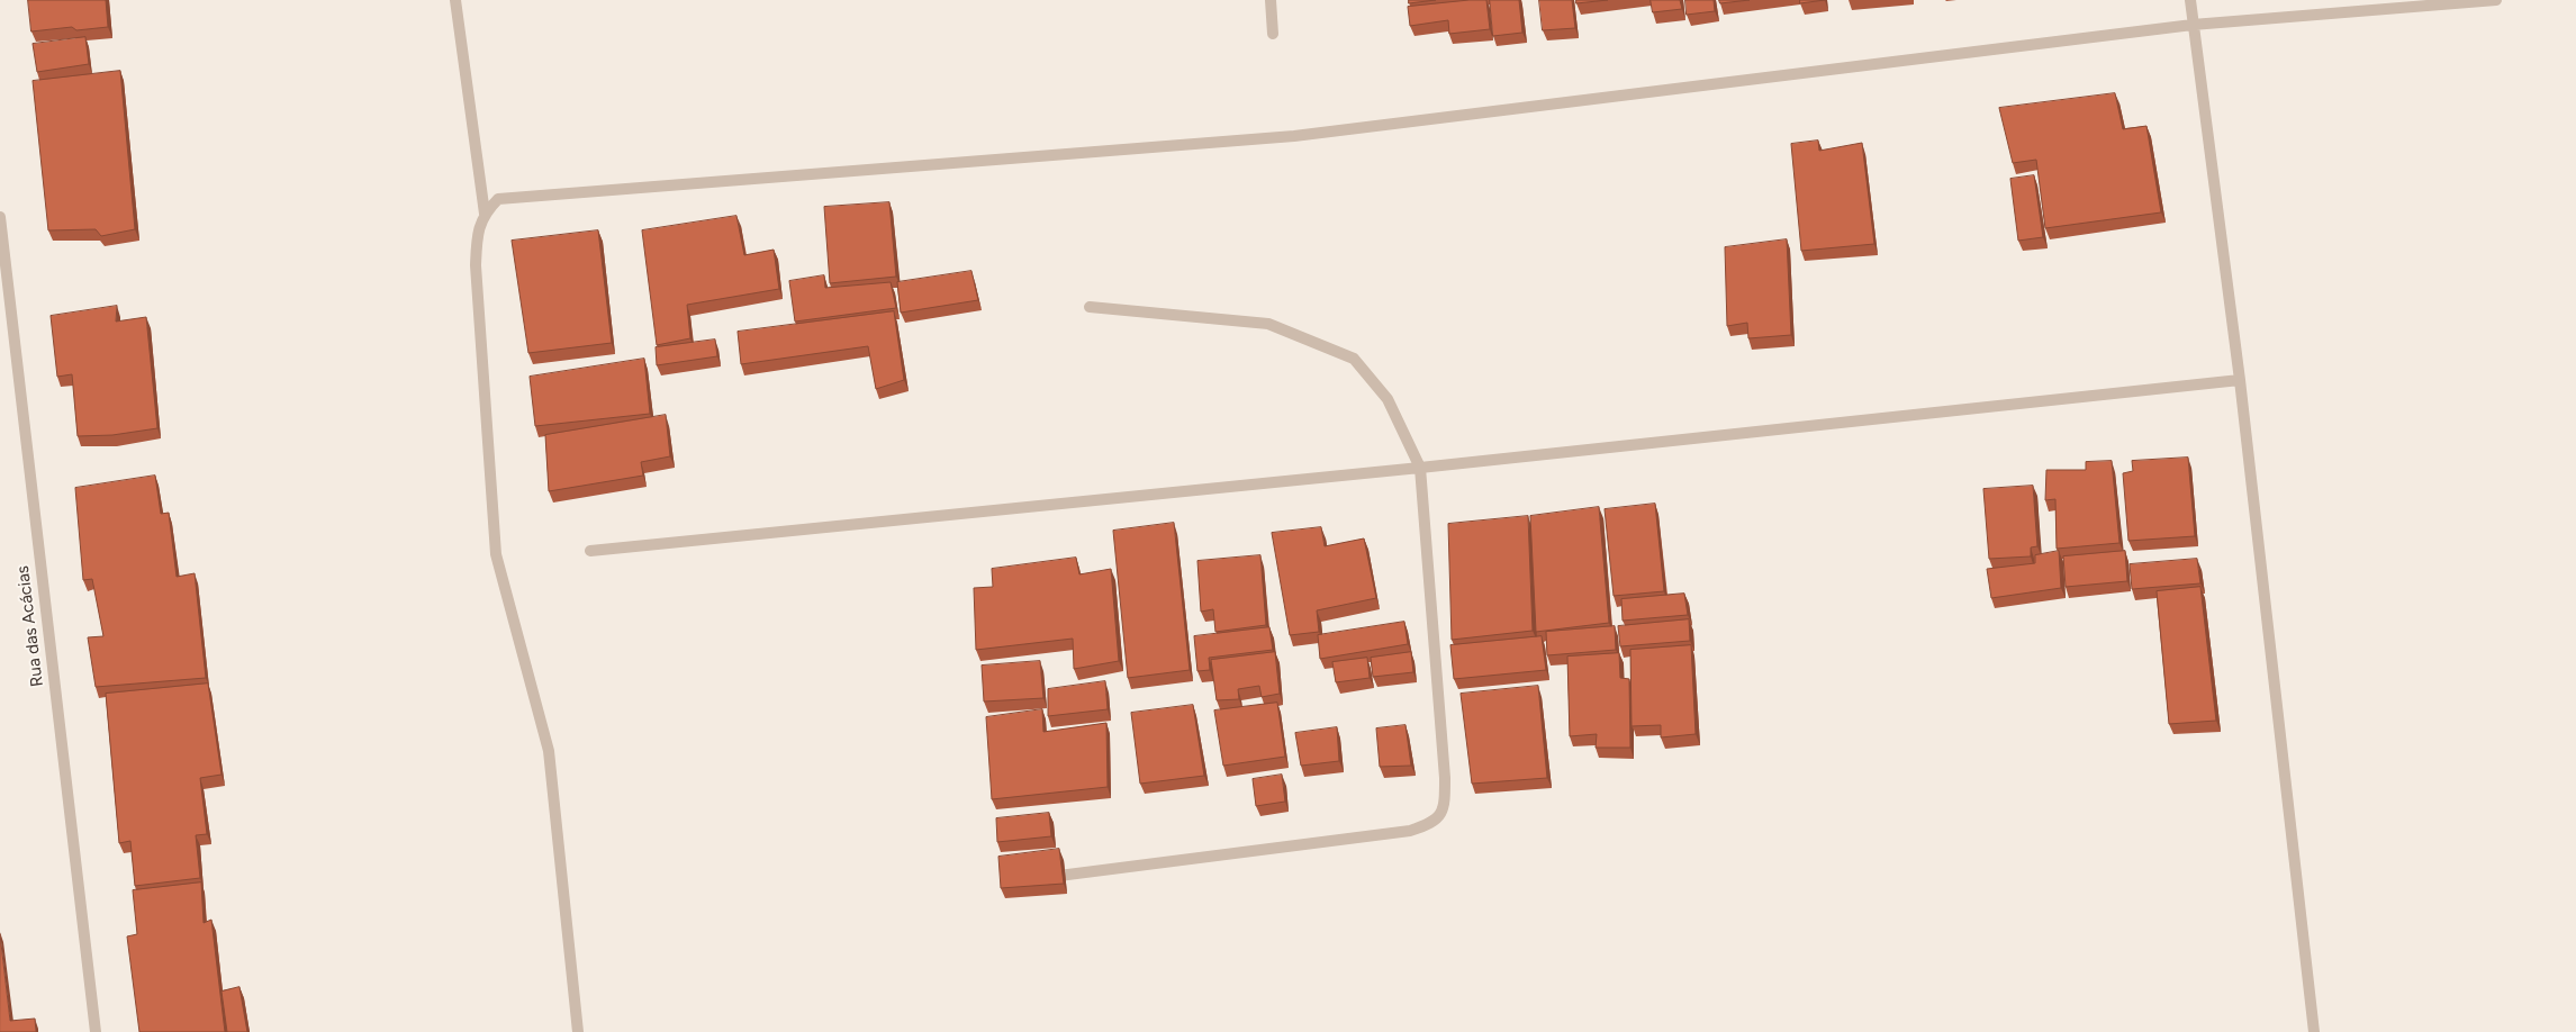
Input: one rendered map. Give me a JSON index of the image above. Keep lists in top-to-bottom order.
{
  "streets": {
    "street": ["Rua das Acácias"]
  }
}
